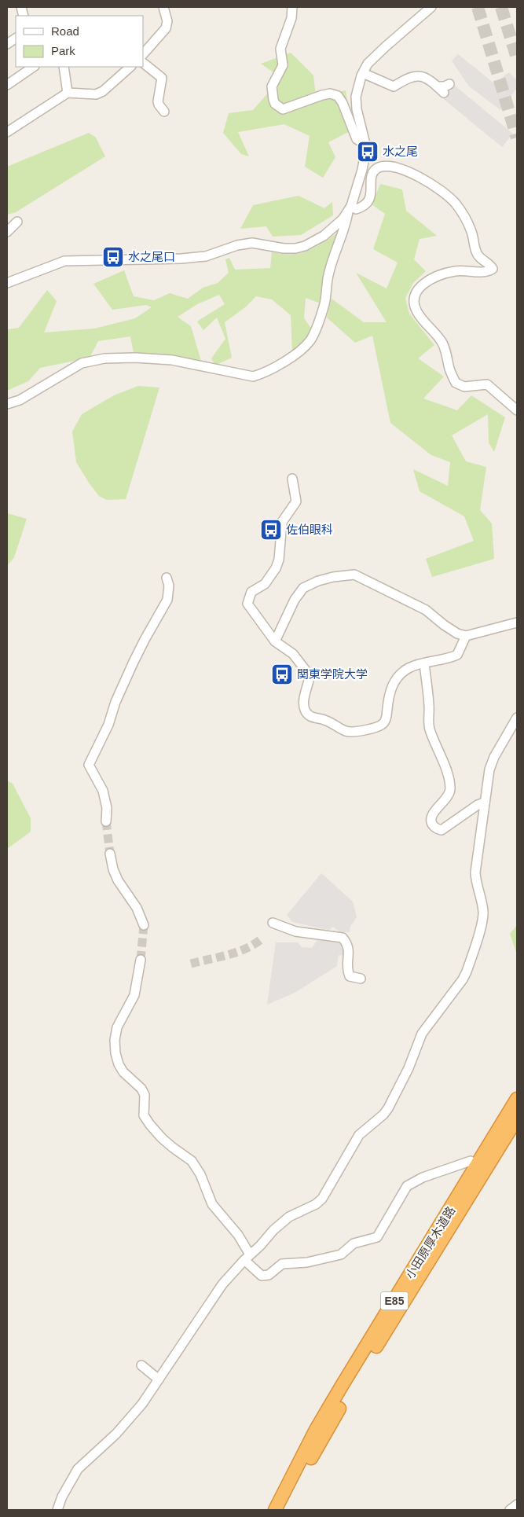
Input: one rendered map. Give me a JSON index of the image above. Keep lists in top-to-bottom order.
{
  "streets": {
    "highway": ["小田原厚木道路", "E85"]
  },
  "places": {
    "bus stop": [
      "水之尾",
      "水之尾口",
      "佐伯眼科",
      "関東学院大学"
    ]
  },
  "legend": ["Road", "Park"]
}
